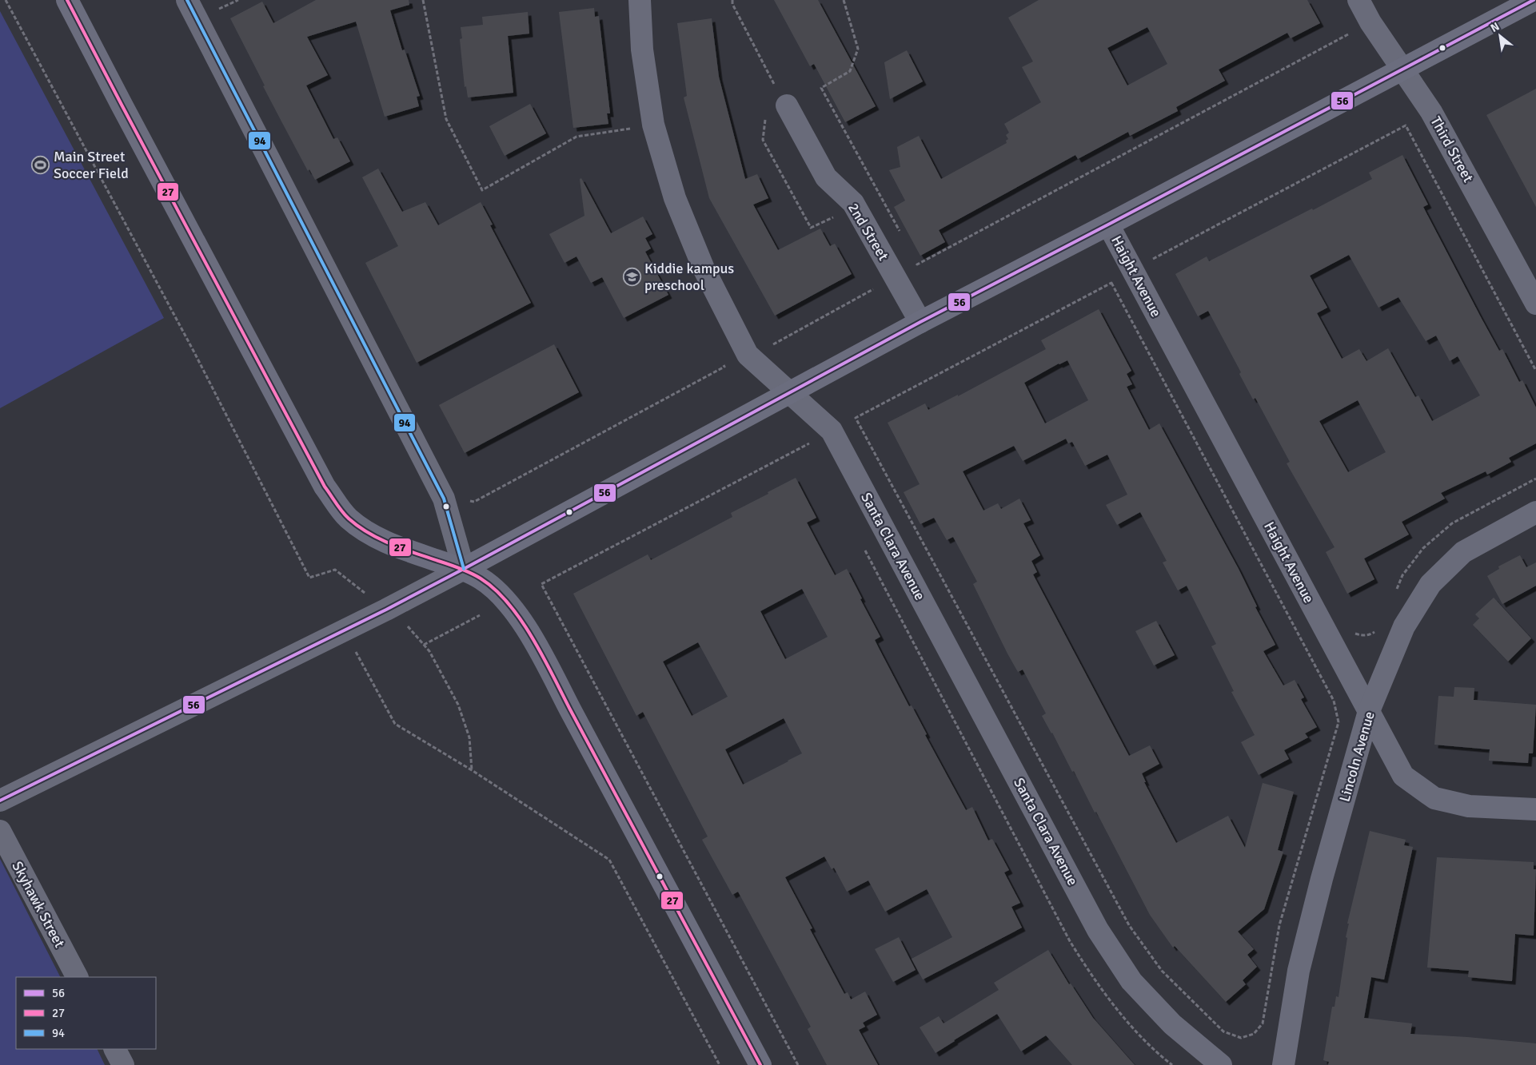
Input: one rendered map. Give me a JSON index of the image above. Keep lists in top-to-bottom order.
{
  "streets": {
    "street": [
      "Third Street",
      "2nd Street",
      "Haight Avenue",
      "Santa Clara Avenue",
      "Lincoln Avenue",
      "Skyhawk Street"
    ]
  },
  "crossings": [
    ["Haight Avenue", "Lincoln Avenue"]
  ],
  "places": {
    "sports": ["Main Street Soccer Field"],
    "school or university": ["Kiddie kampus preschool"]
  },
  "lines": ["transit line 56", "transit line 27", "transit line 94"],
  "legend": ["56", "27", "94"],
  "north": "top left"
}
